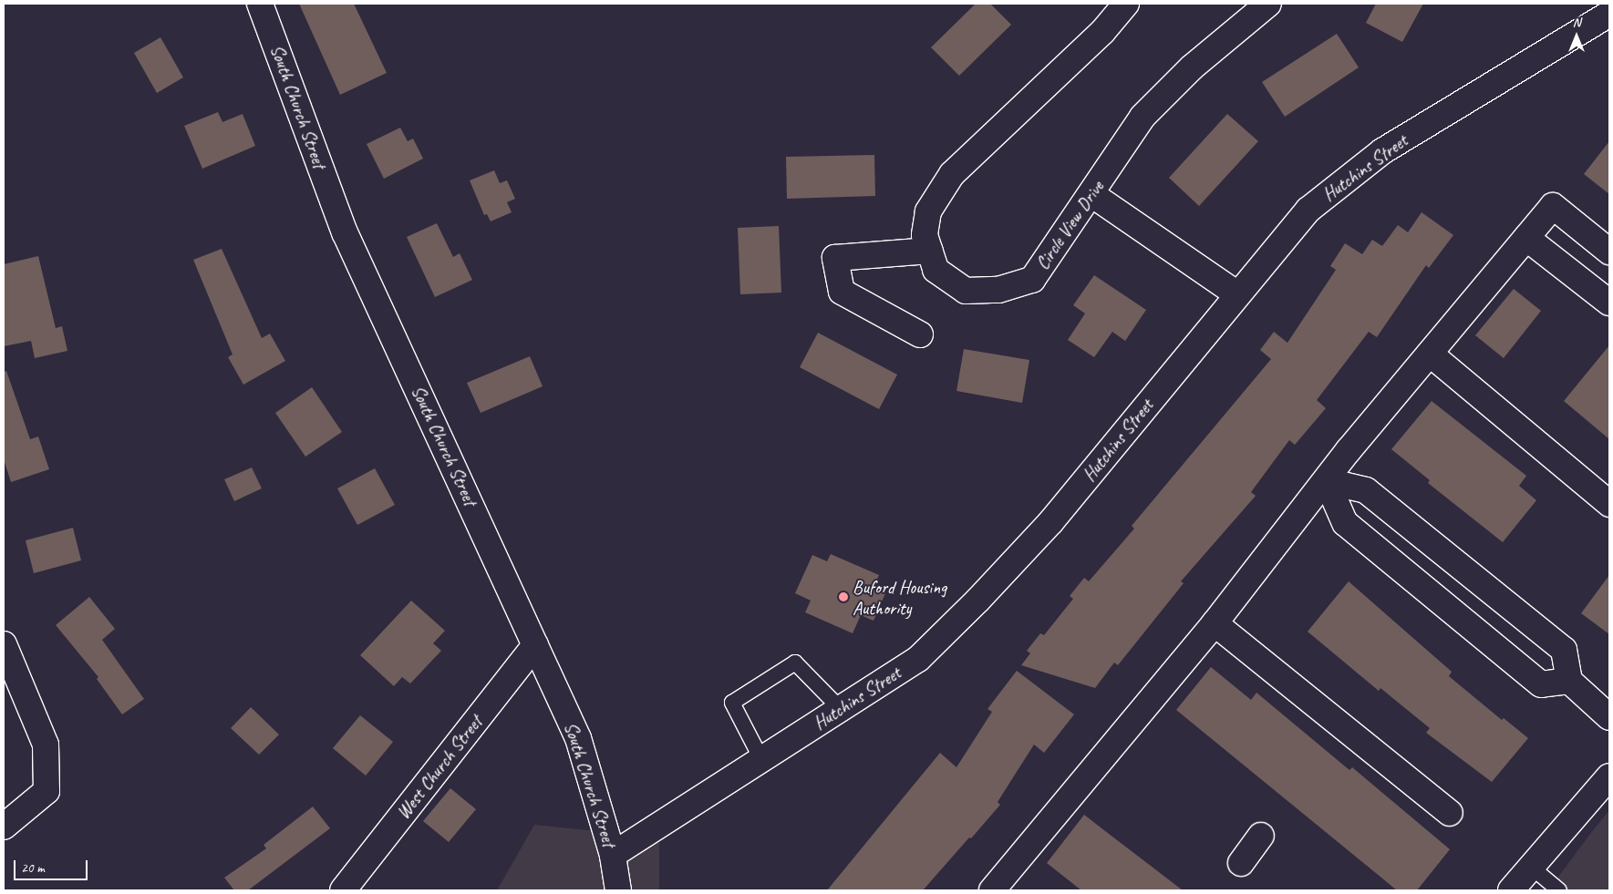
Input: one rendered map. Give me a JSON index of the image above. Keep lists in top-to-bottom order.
{
  "streets": {
    "street": [
      "South Church Street",
      "Hutchins Street",
      "Circle View Drive",
      "West Church Street"
    ]
  },
  "crossings": [
    ["South Church Street", "Hutchins Street"],
    ["South Church Street", "West Church Street"]
  ],
  "places": ["Buford Housing Authority"],
  "scale_bar": "20 m",
  "north": "top"
}
